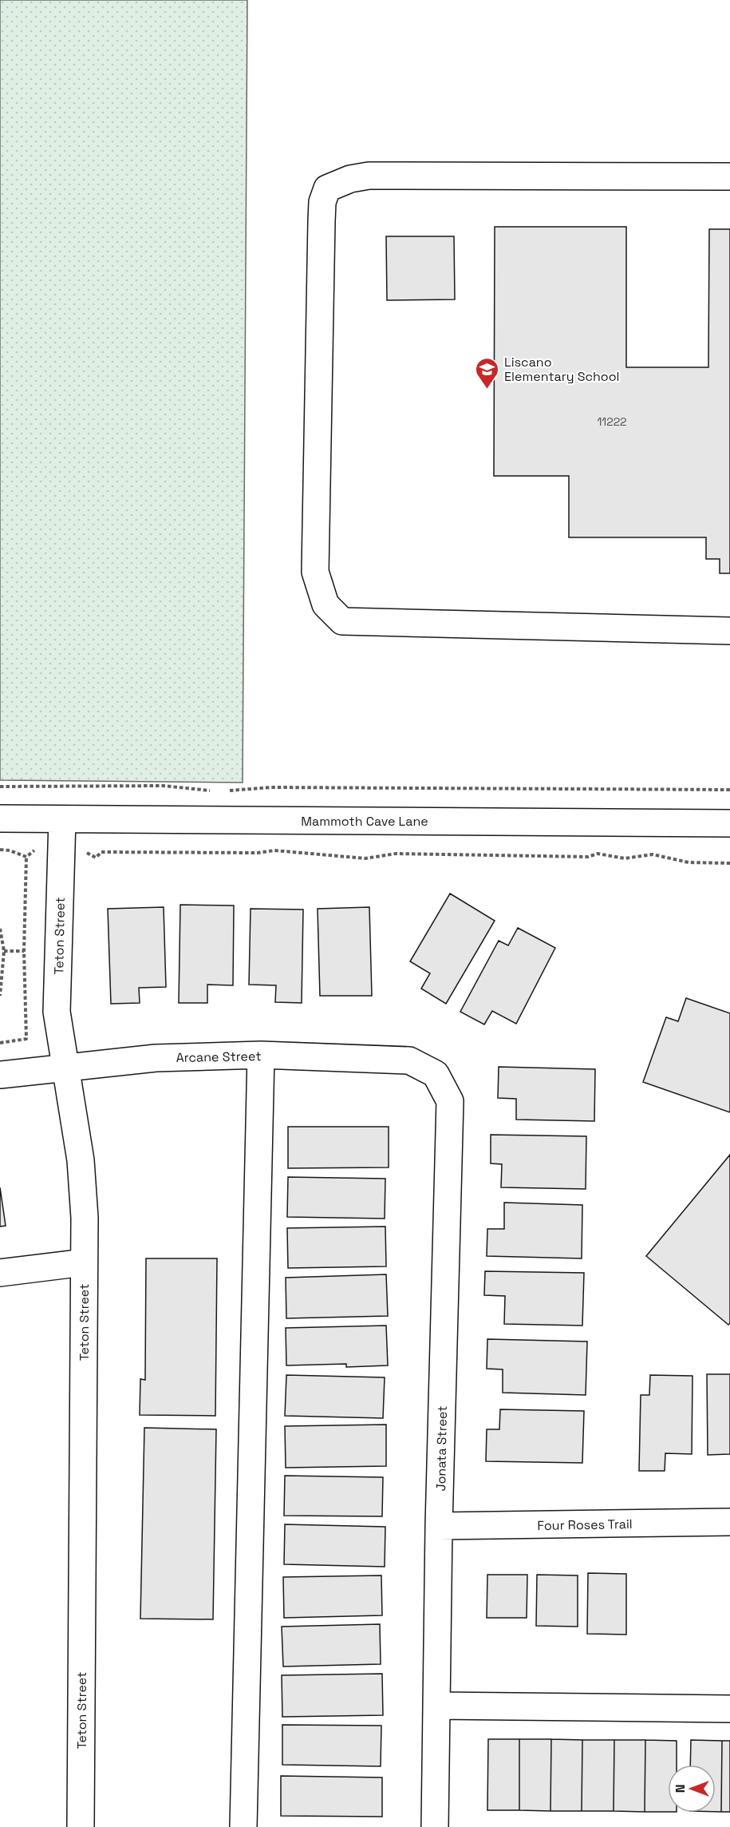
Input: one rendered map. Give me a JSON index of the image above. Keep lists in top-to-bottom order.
{
  "streets": {
    "street": [
      "Mammoth Cave Lane",
      "Teton Street",
      "Arcane Street",
      "Jonata Street",
      "Four Roses Trail"
    ]
  },
  "crossings": [
    ["Mammoth Cave Lane", "Teton Street"],
    ["Teton Street", "Arcane Street"],
    ["Arcane Street", "Jonata Street"],
    ["Jonata Street", "Four Roses Trail"]
  ],
  "places": {
    "school or university": ["Liscano Elementary School"]
  },
  "house_numbers": ["11222"],
  "north": "left"
}
